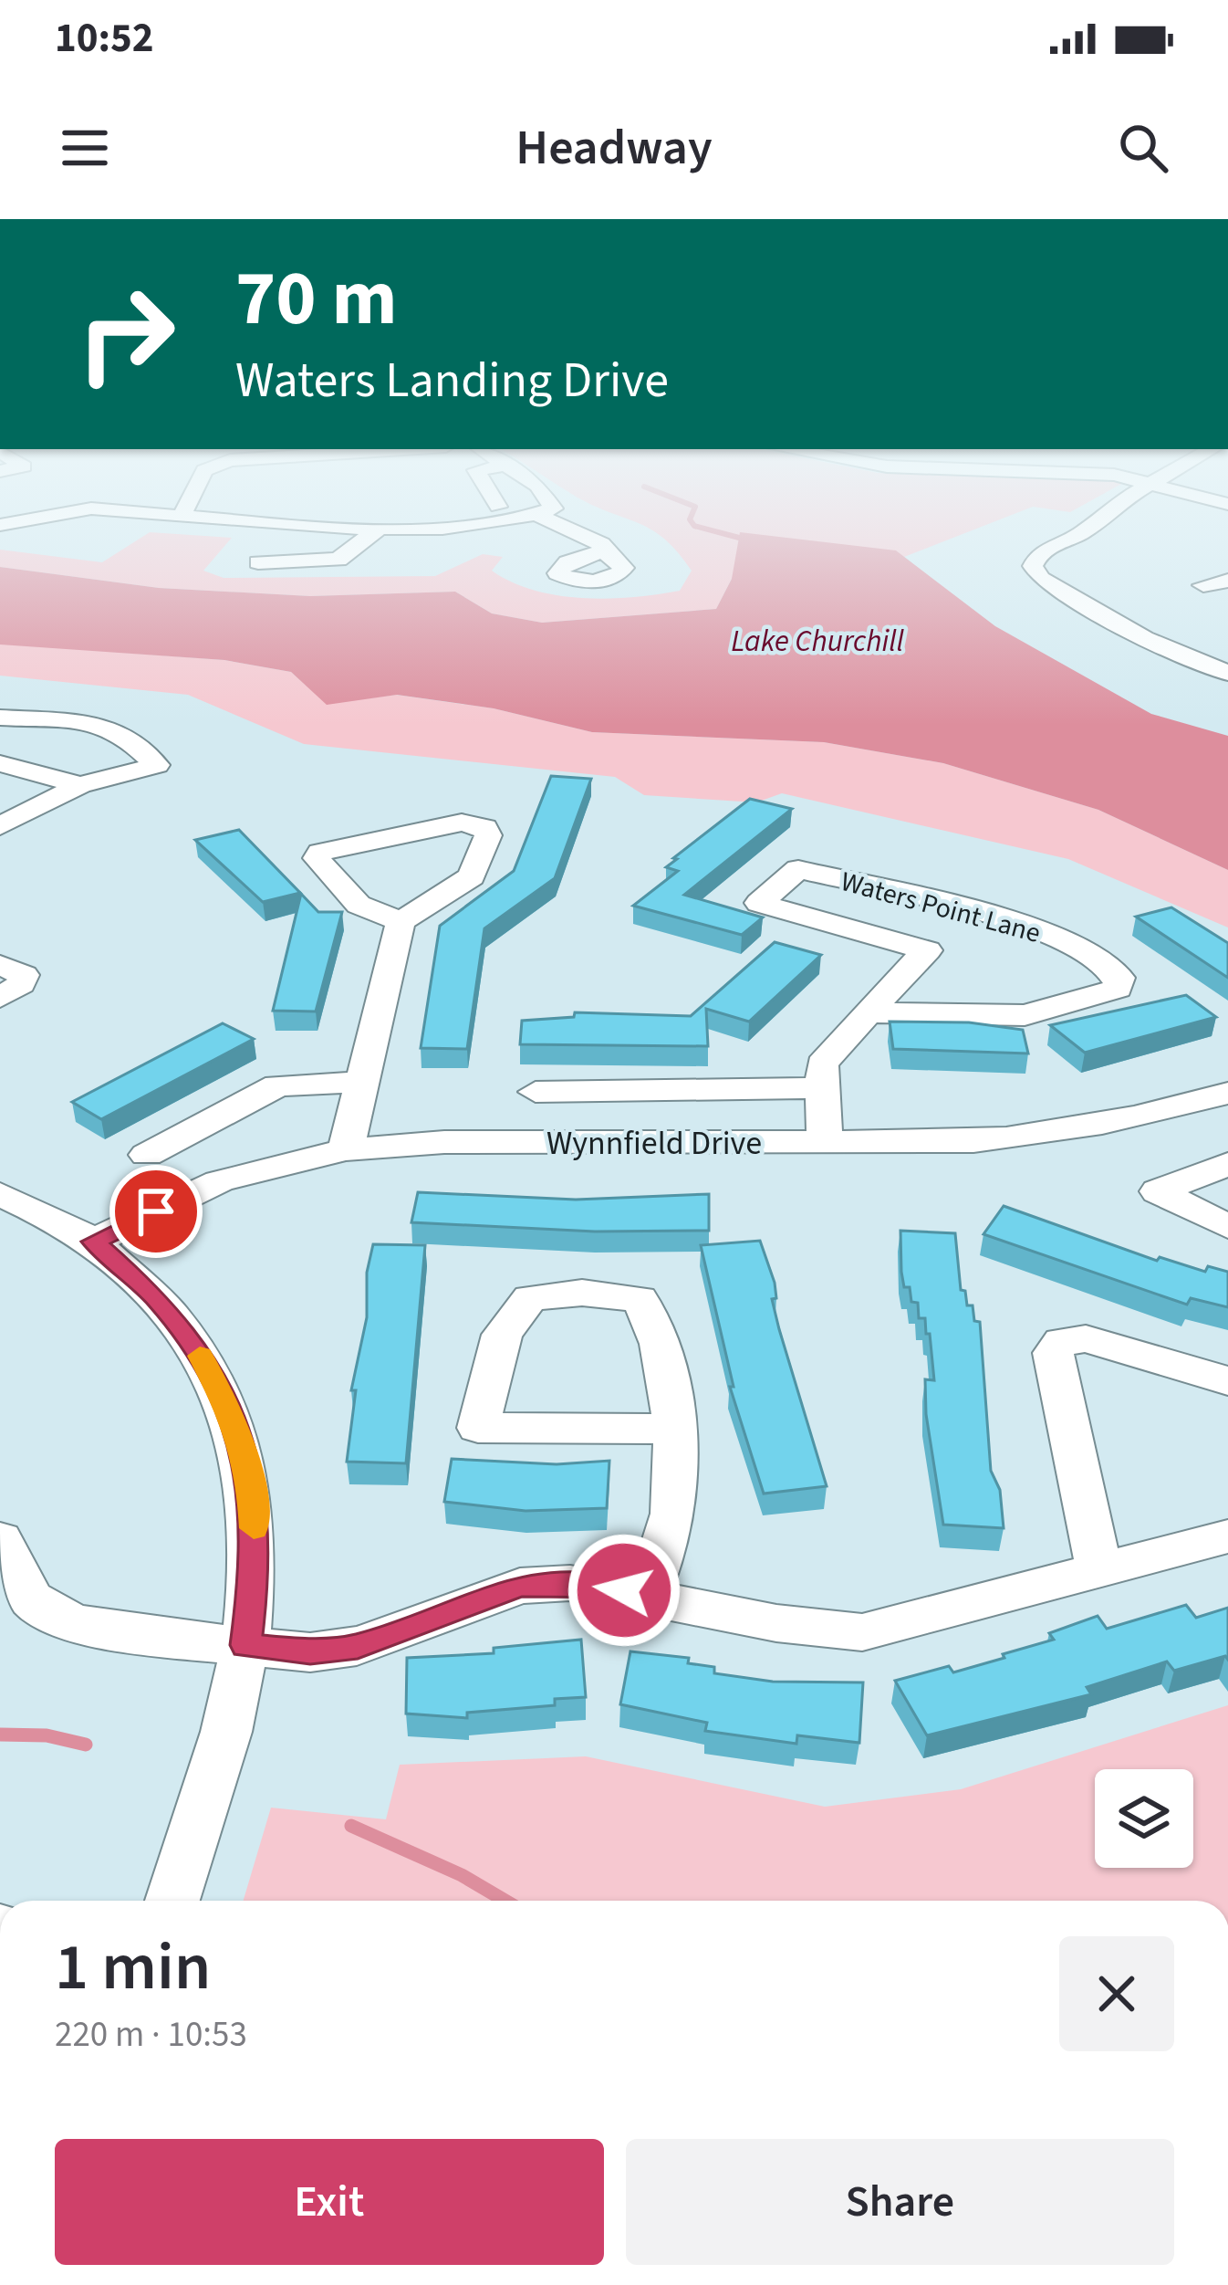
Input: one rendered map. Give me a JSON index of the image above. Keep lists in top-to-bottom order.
{
  "streets": {
    "street": ["Waters Point Lane", "Wynnfield Drive"]
  },
  "crossings": [
    ["Waters Point Lane", "Wynnfield Drive"]
  ],
  "water": ["Lake Churchill"],
  "page": {
    "status": "10:52",
    "header": "Headway",
    "turn": ["70 m", "Waters Landing Drive"],
    "heading": ["1 min", "220 m · 10:53"],
    "buttons": ["Exit", "Share"]
  }
}
